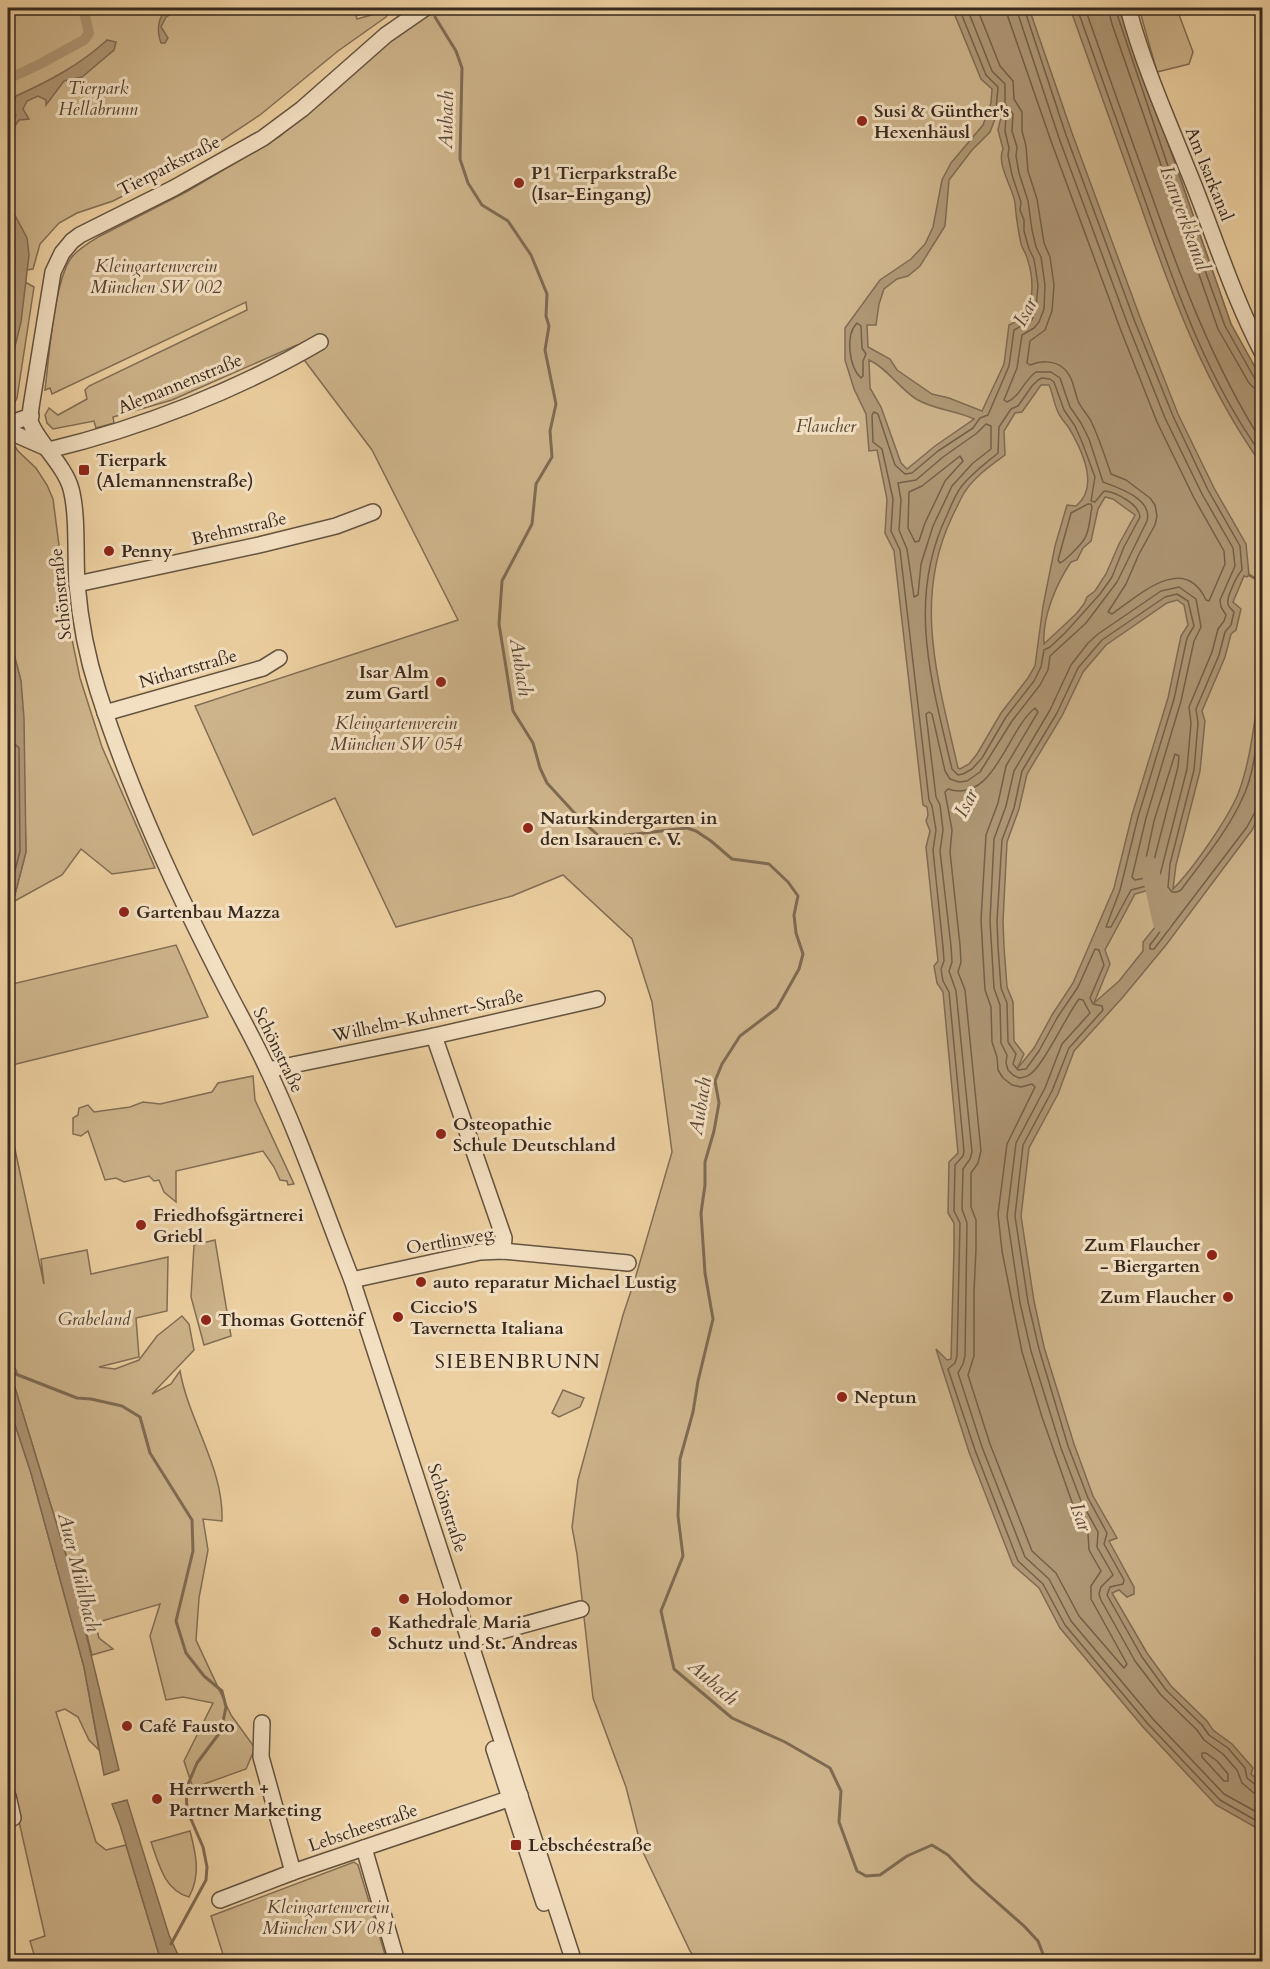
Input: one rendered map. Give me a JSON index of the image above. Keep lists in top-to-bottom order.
{
  "streets": {
    "street": [
      "Tierparkstraße",
      "Am Isarkanal",
      "Alemannenstraße",
      "Brehmstraße",
      "Schönstraße",
      "Nithartstraße",
      "Wilhelm-Kuhnert-Straße",
      "Oertlinweg",
      "Lebscheestraße"
    ]
  },
  "crossings": [
    ["Tierparkstraße", "Schönstraße"],
    ["Alemannenstraße", "Schönstraße"],
    ["Brehmstraße", "Schönstraße"],
    ["Schönstraße", "Nithartstraße"],
    ["Schönstraße", "Wilhelm-Kuhnert-Straße"],
    ["Schönstraße", "Oertlinweg"],
    ["Schönstraße", "Lebscheestraße"]
  ],
  "districts": ["SIEBENBRUNN"],
  "water": [
    "Aubach",
    "Isarwerkkanal",
    "Isar",
    "Auer Mühlbach"
  ],
  "parks": [
    "Tierpark Hellabrunn",
    "Kleingartenverein München SW 002",
    "Flaucher",
    "Kleingartenverein München SW 054",
    "Grabeland",
    "Kleingartenverein München SW 081"
  ],
  "places": {
    "other": [
      "Susi & Günther's Hexenhäusl",
      "P1 Tierparkstraße (Isar-Eingang)",
      "Penny",
      "Isar Alm zum Gartl",
      "Naturkindergarten in den Isarauen e. V.",
      "Gartenbau Mazza",
      "Osteopathie Schule Deutschland",
      "Friedhofsgärtnerei Griebl",
      "Zum Flaucher - Biergarten",
      "auto reparatur Michael Lustig",
      "Zum Flaucher",
      "Ciccio'S Tavernetta Italiana",
      "Thomas Gottenöf",
      "Neptun",
      "Holodomor",
      "Kathedrale Maria Schutz und St. Andreas",
      "Café Fausto",
      "Herrwerth + Partner Marketing"
    ],
    "transit": ["Tierpark (Alemannenstraße)", "Lebschéestraße"]
  }
}
